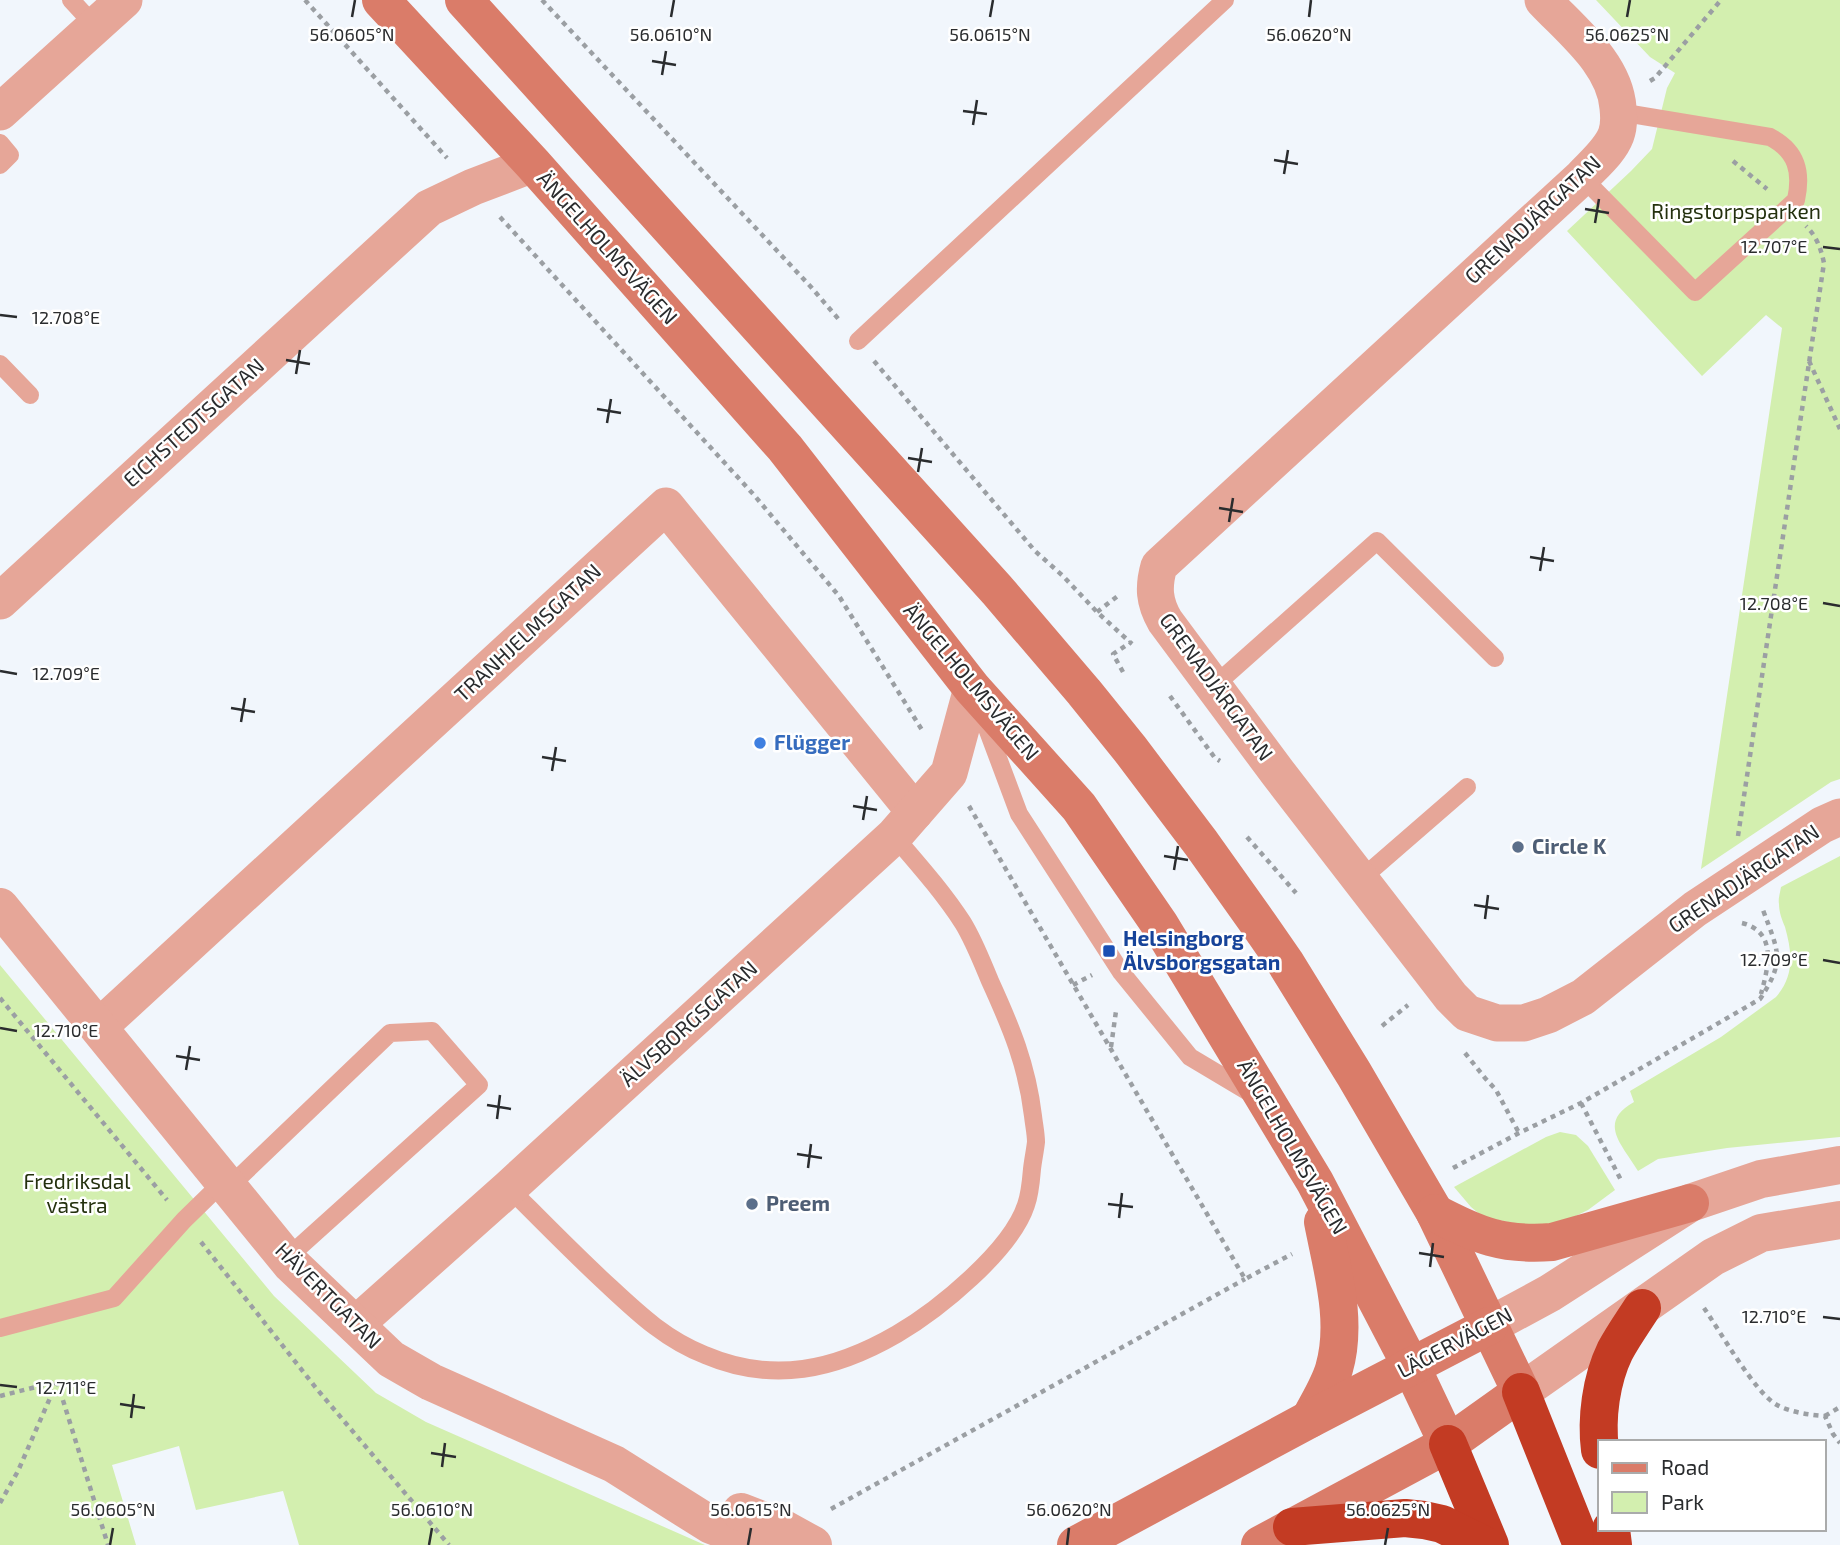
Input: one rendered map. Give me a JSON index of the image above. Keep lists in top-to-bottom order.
{
  "streets": {
    "main road": ["ÄNGELHOLMSVÄGEN", "LÄGERVÄGEN"],
    "street": [
      "GRENADJÄRGATAN",
      "EICHSTEDTSGATAN",
      "TRANHJELMSGATAN",
      "ÄLVSBORGSGATAN",
      "HÄVERTGATAN"
    ]
  },
  "crossings": [
    ["ÄNGELHOLMSVÄGEN", "EICHSTEDTSGATAN"],
    ["ÄNGELHOLMSVÄGEN", "ÄLVSBORGSGATAN"],
    ["ÄNGELHOLMSVÄGEN", "LÄGERVÄGEN"],
    ["TRANHJELMSGATAN", "ÄLVSBORGSGATAN"],
    ["TRANHJELMSGATAN", "HÄVERTGATAN"],
    ["ÄLVSBORGSGATAN", "HÄVERTGATAN"]
  ],
  "parks": ["Ringstorpsparken", "Fredriksdal västra"],
  "places": {
    "other": ["Flügger", "Circle K", "Preem"],
    "transit": ["Helsingborg Älvsborgsgatan"]
  },
  "legend": ["Road", "Park"],
  "coordinates": [
    "56.0605°N",
    "56.0610°N",
    "56.0615°N",
    "56.0620°N",
    "56.0625°N",
    "12.707°E",
    "12.708°E",
    "12.709°E",
    "12.710°E",
    "12.711°E"
  ]
}
